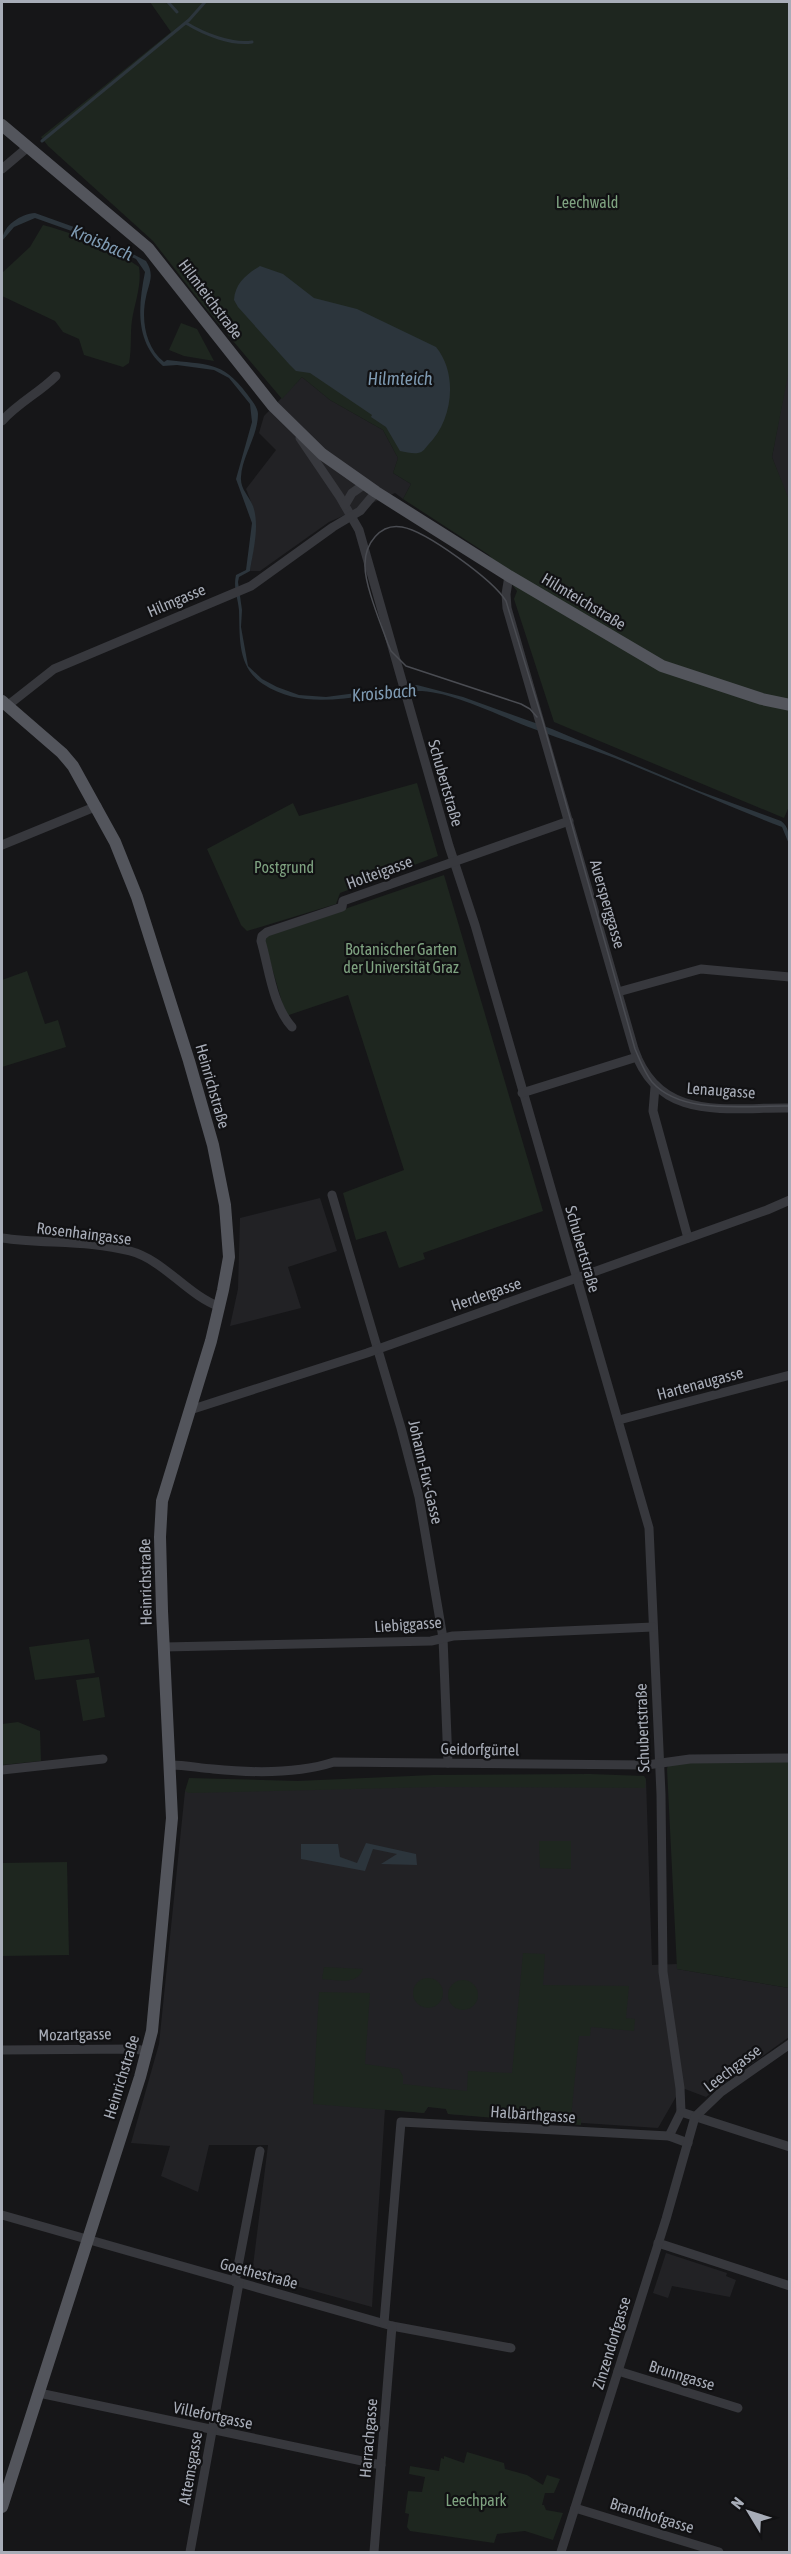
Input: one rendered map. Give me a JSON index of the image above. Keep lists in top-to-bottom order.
{
  "streets": {
    "main road": ["Hilmteichstraße", "Heinrichstraße"],
    "street": [
      "Hilmgasse",
      "Schubertstraße",
      "Holteigasse",
      "Auersperggasse",
      "Lenaugasse",
      "Rosenhaingasse",
      "Herdergasse",
      "Hartenaugasse",
      "Johann-Fux-Gasse",
      "Liebiggasse",
      "Geidorfgürtel",
      "Mozartgasse",
      "Leechgasse",
      "Halbärthgasse",
      "Goethestraße",
      "Zinzendorfgasse",
      "Brunngasse",
      "Villefortgasse",
      "Harrachgasse",
      "Attemsgasse",
      "Brandhofgasse"
    ]
  },
  "crossings": [
    ["Hilmteichstraße", "Schubertstraße"],
    ["Hilmteichstraße", "Auersperggasse"],
    ["Hilmgasse", "Schubertstraße"],
    ["Hilmgasse", "Heinrichstraße"],
    ["Schubertstraße", "Holteigasse"],
    ["Schubertstraße", "Herdergasse"],
    ["Schubertstraße", "Hartenaugasse"],
    ["Schubertstraße", "Liebiggasse"],
    ["Schubertstraße", "Geidorfgürtel"],
    ["Holteigasse", "Auersperggasse"],
    ["Auersperggasse", "Lenaugasse"],
    ["Auersperggasse", "Herdergasse"],
    ["Heinrichstraße", "Rosenhaingasse"],
    ["Heinrichstraße", "Herdergasse"],
    ["Heinrichstraße", "Liebiggasse"],
    ["Heinrichstraße", "Geidorfgürtel"],
    ["Heinrichstraße", "Mozartgasse"],
    ["Heinrichstraße", "Goethestraße"],
    ["Heinrichstraße", "Villefortgasse"],
    ["Herdergasse", "Johann-Fux-Gasse"],
    ["Johann-Fux-Gasse", "Liebiggasse"],
    ["Johann-Fux-Gasse", "Geidorfgürtel"],
    ["Leechgasse", "Zinzendorfgasse"],
    ["Halbärthgasse", "Zinzendorfgasse"],
    ["Halbärthgasse", "Harrachgasse"],
    ["Goethestraße", "Harrachgasse"],
    ["Goethestraße", "Attemsgasse"],
    ["Zinzendorfgasse", "Brunngasse"],
    ["Zinzendorfgasse", "Brandhofgasse"],
    ["Villefortgasse", "Harrachgasse"],
    ["Villefortgasse", "Attemsgasse"]
  ],
  "water": ["Kroisbach", "Hilmteich"],
  "parks": [
    "Leechwald",
    "Postgrund",
    "Botanischer Garten der Universität Graz",
    "Leechpark"
  ],
  "north": "top left"
}
